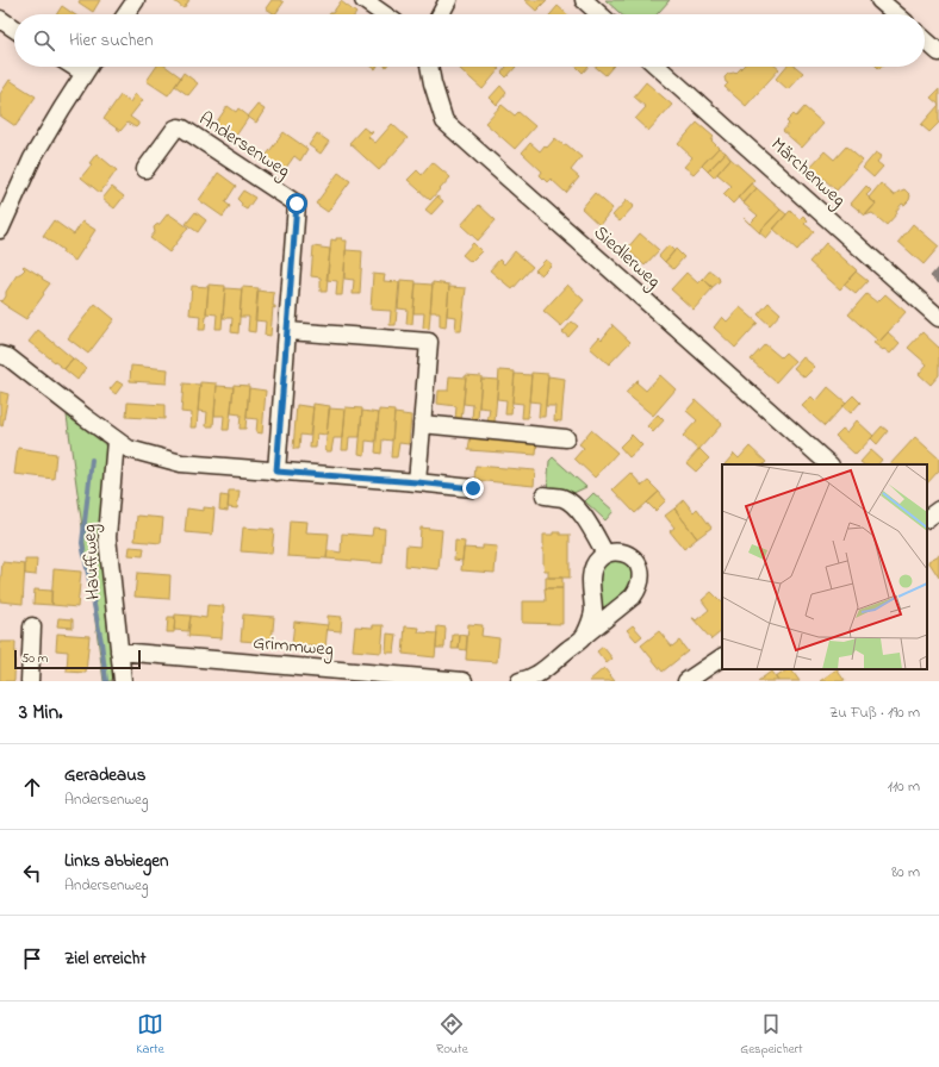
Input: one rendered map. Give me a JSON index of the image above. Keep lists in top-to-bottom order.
{
  "streets": {
    "street": [
      "Andersenweg",
      "Märchenweg",
      "Siedlerweg",
      "Hauffweg",
      "Grimmweg"
    ]
  },
  "crossings": [
    ["Hauffweg", "Grimmweg"]
  ],
  "scale_bar": "50 m",
  "page": {
    "search": "Hier suchen",
    "scale": "50 m",
    "heading": ["3 Min.", "Zu Fuß · 190 m"],
    "list": [
      ["Geradeaus", "Andersenweg", "110 m"],
      ["Links abbiegen", "Andersenweg", "80 m"],
      "Ziel erreicht"
    ],
    "nav": ["Karte", "Route", "Gespeichert"]
  }
}
